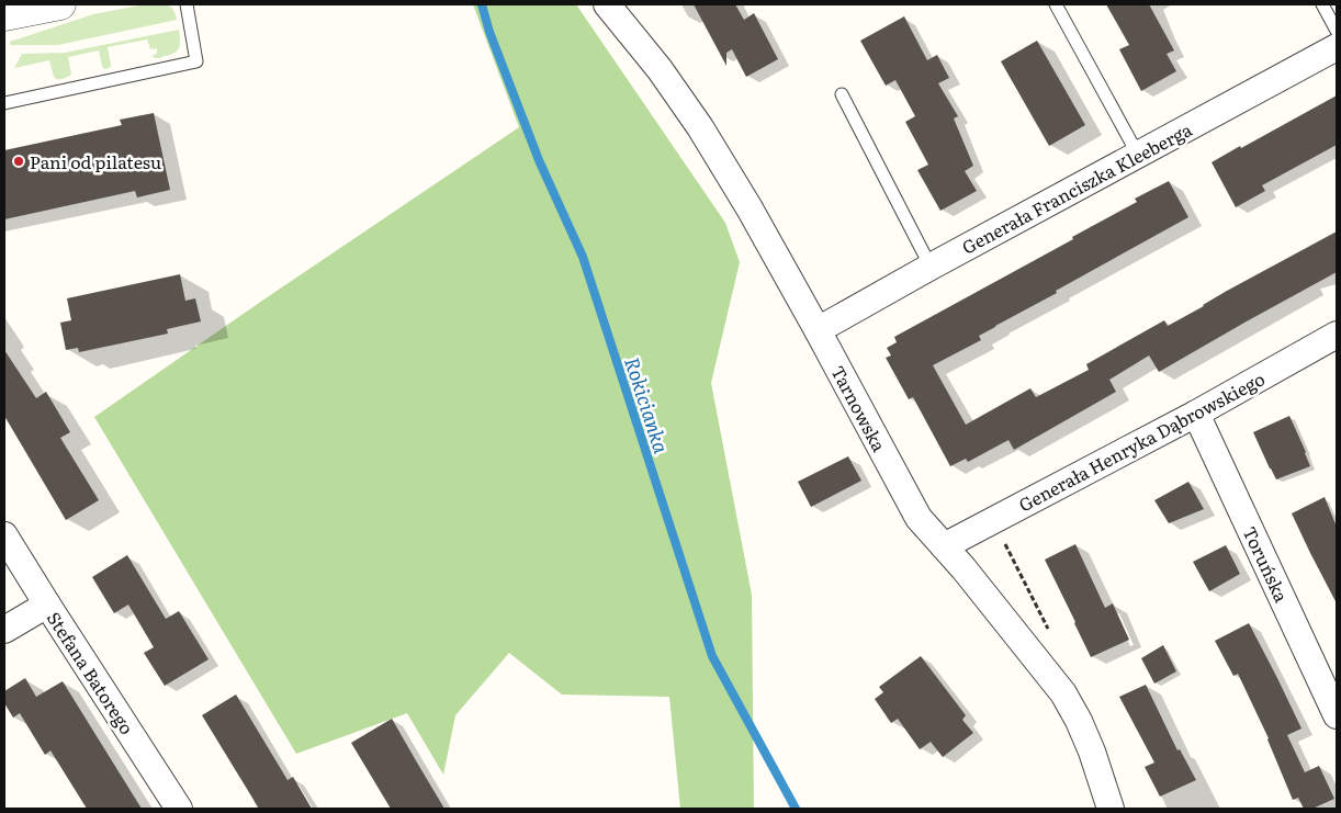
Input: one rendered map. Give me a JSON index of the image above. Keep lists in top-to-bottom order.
{
  "streets": {
    "street": [
      "Generała Franciszka Kleeberga",
      "Tarnowska",
      "Generała Henryka Dąbrowskiego",
      "Toruńska",
      "Stefana Batorego"
    ]
  },
  "crossings": [
    ["Generała Franciszka Kleeberga", "Tarnowska"],
    ["Tarnowska", "Generała Henryka Dąbrowskiego"],
    ["Generała Henryka Dąbrowskiego", "Toruńska"]
  ],
  "water": ["Rokicianka"],
  "places": ["Pani od pilatesu"]
}
